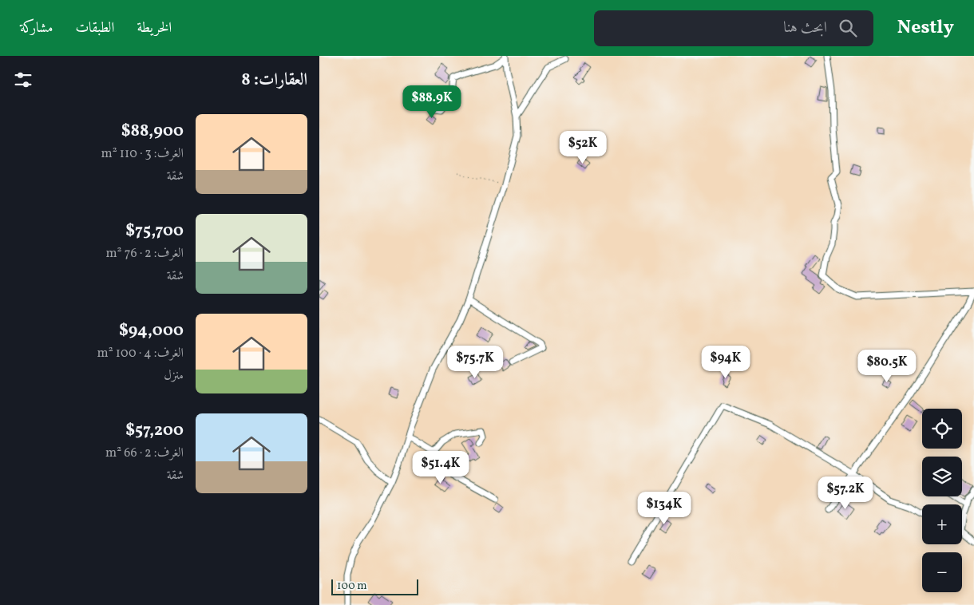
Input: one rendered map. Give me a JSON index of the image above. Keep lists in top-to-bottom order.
{
  "scale_bar": "100 m",
  "page": {
    "header": "Nestly",
    "search": "ابحث هنا",
    "nav": ["الخريطة", "الطبقات", "مشاركة"],
    "heading": "العقارات: 8",
    "price": [
      "$88.9K",
      "$52K",
      "$75.7K",
      "$94K",
      "$80.5K",
      "$51.4K",
      "$57.2K",
      "$134K"
    ],
    "list": [
      {
        "name": "$88,900",
        "note": "الغرف: 3 · 110 m² · شقة"
      },
      {
        "name": "$75,700",
        "note": "الغرف: 2 · 76 m² · شقة"
      },
      {
        "name": "$94,000",
        "note": "الغرف: 4 · 100 m² · منزل"
      },
      {
        "name": "$57,200",
        "note": "الغرف: 2 · 66 m² · شقة"
      }
    ],
    "map_buttons": ["+", "−"],
    "scale": "100 m"
  }
}
